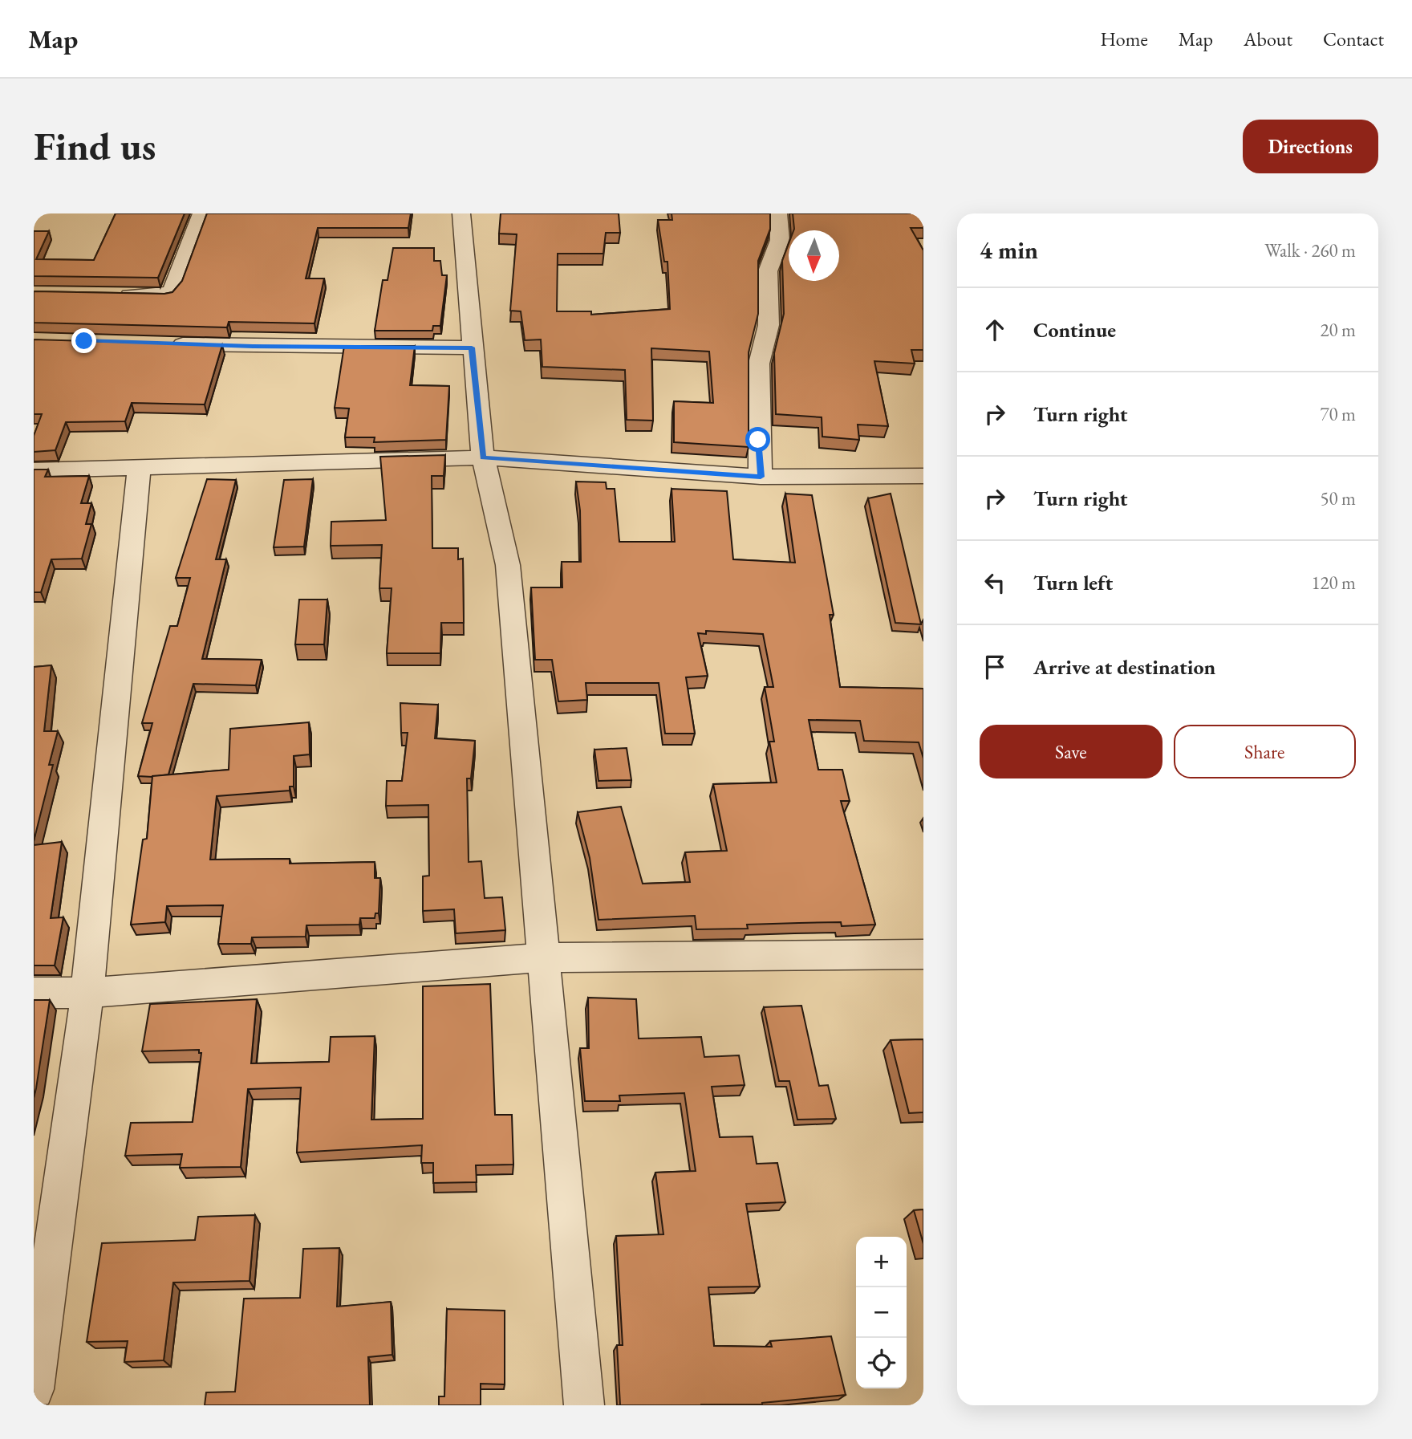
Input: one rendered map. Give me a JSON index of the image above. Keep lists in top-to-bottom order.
{
  "north": "bottom",
  "page": {
    "header": "Map",
    "nav": [
      "Home",
      "Map",
      "About",
      "Contact"
    ],
    "buttons": [
      "Directions",
      ["Save", "Share"]
    ],
    "title": "Find us",
    "heading": ["4 min", "Walk · 260 m"],
    "list": [
      ["Continue", "20 m"],
      ["Turn right", "70 m"],
      ["Turn right", "50 m"],
      ["Turn left", "120 m"],
      "Arrive at destination"
    ],
    "map_buttons": ["+", "−"]
  }
}
